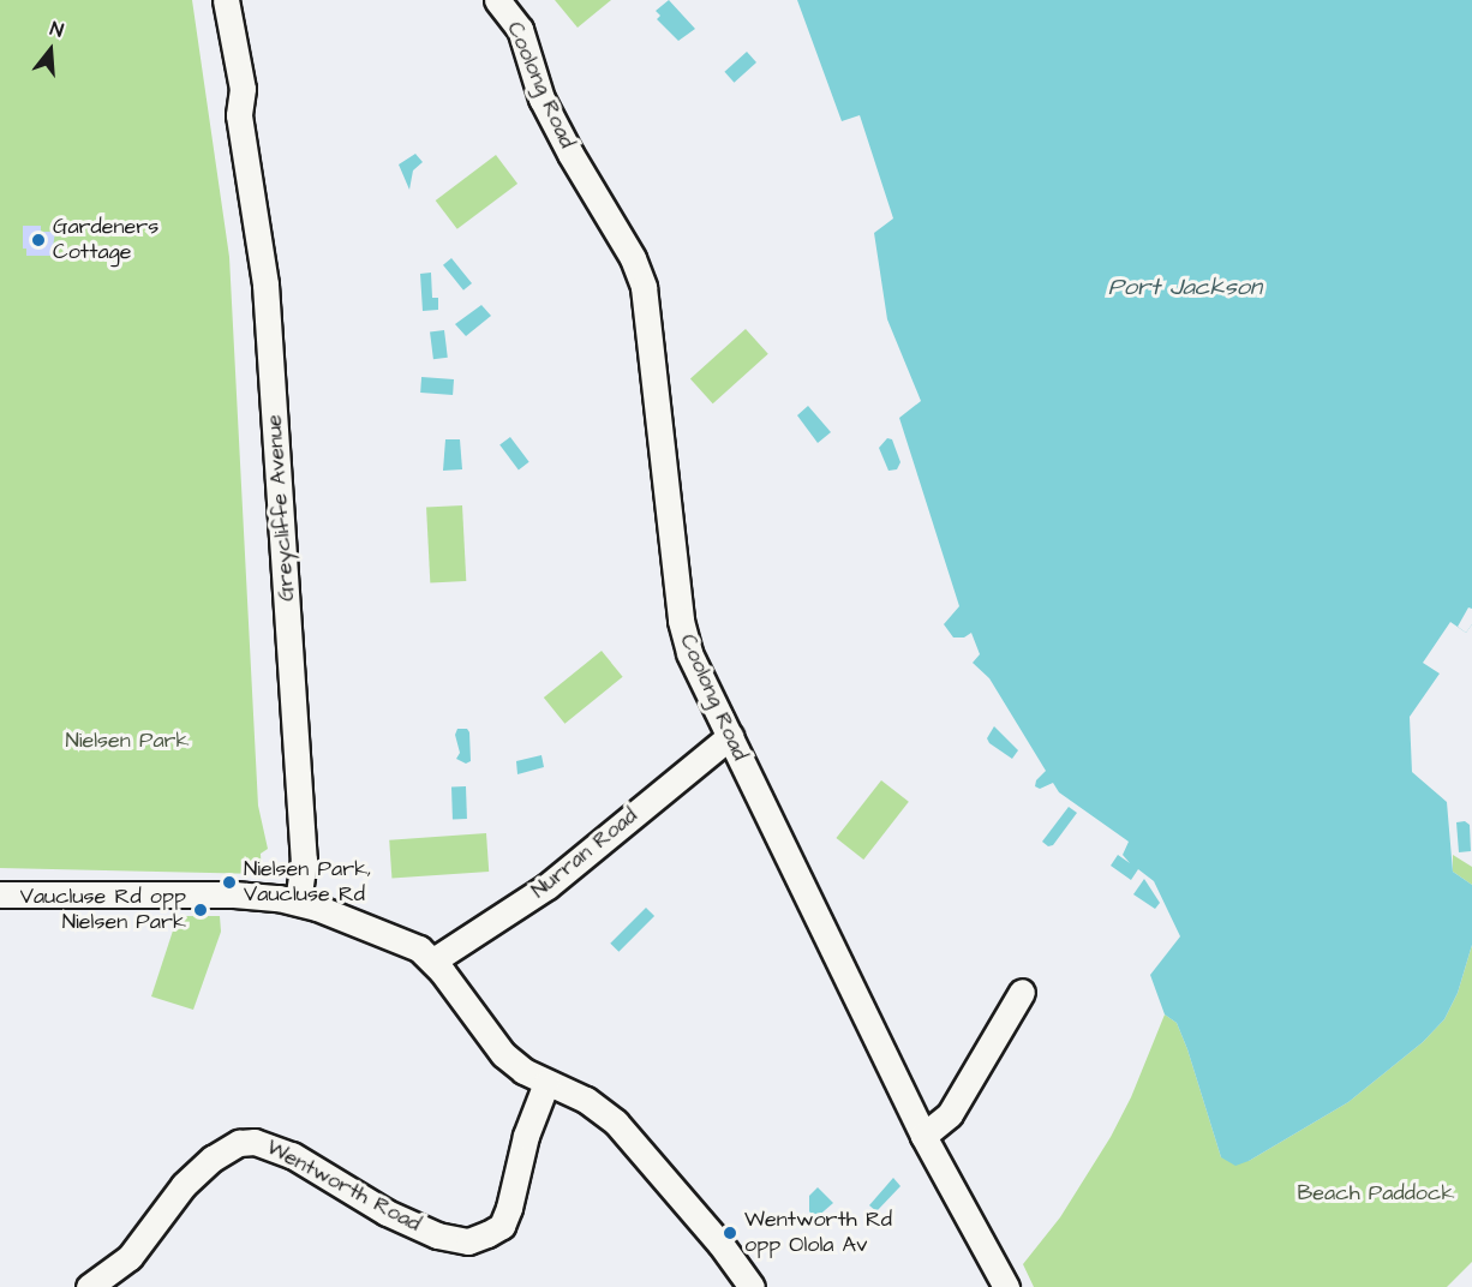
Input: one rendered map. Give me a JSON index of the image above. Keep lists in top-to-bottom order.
{
  "streets": {
    "street": [
      "Coolong Road",
      "Greycliffe Avenue",
      "Nurran Road",
      "Wentworth Road"
    ]
  },
  "crossings": [
    ["Coolong Road", "Nurran Road"]
  ],
  "water": ["Port Jackson"],
  "parks": ["Nielsen Park", "Beach Paddock"],
  "places": [
    "Gardeners Cottage",
    "Nielsen Park, Vaucluse Rd",
    "Vaucluse Rd opp Nielsen Park",
    "Wentworth Rd opp Olola Av"
  ],
  "north": "top"
}
